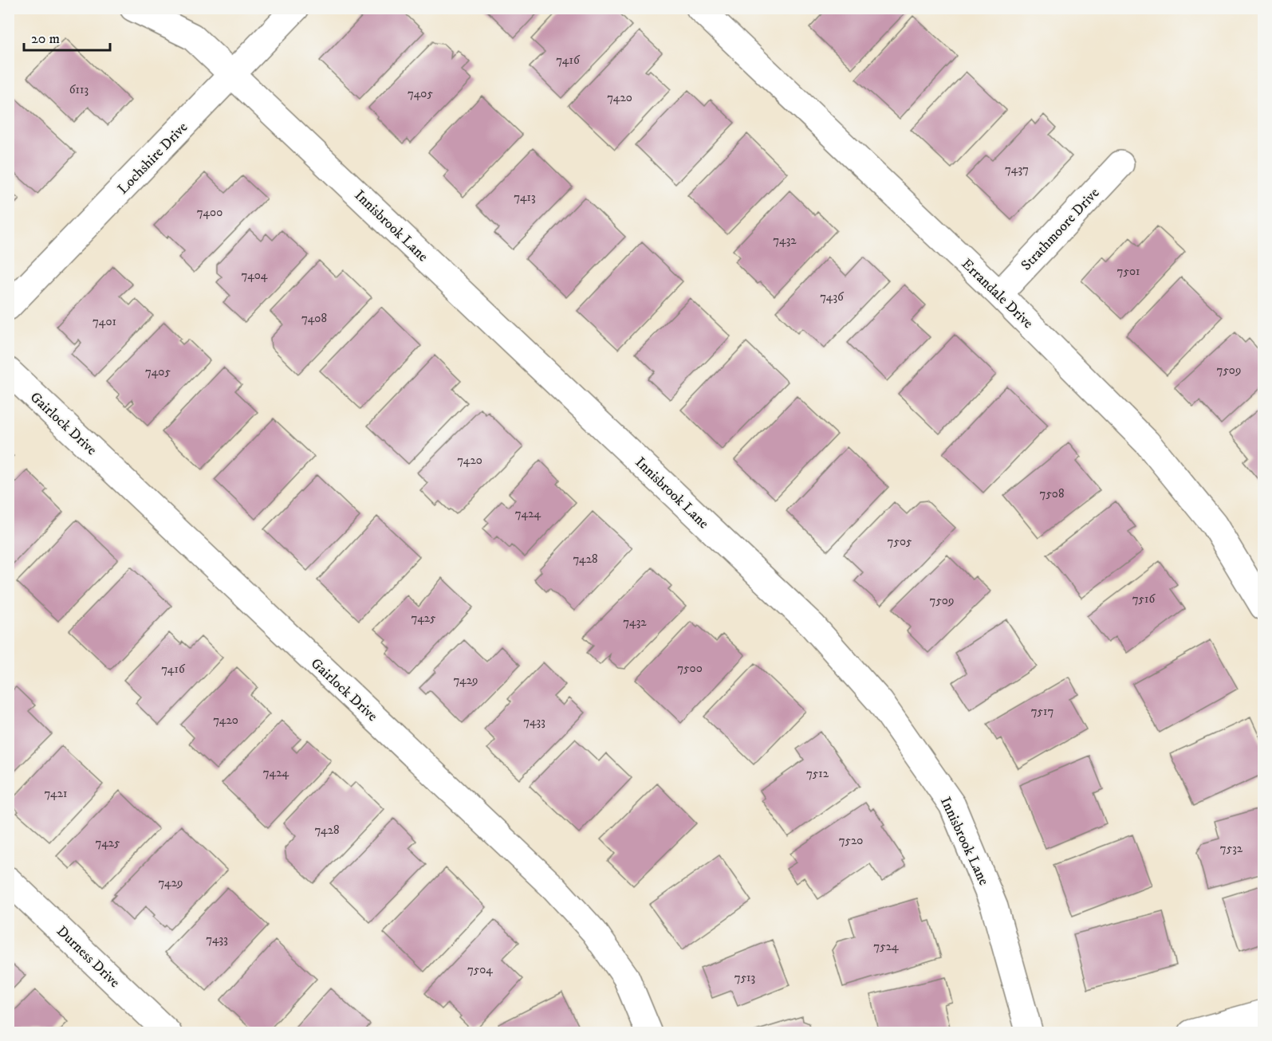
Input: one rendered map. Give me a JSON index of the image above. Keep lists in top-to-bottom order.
{
  "streets": {
    "street": [
      "Lochshire Drive",
      "Innisbrook Lane",
      "Strathmoore Drive",
      "Errandale Drive",
      "Gairlock Drive",
      "Durness Drive"
    ]
  },
  "crossings": [
    ["Lochshire Drive", "Innisbrook Lane"],
    ["Strathmoore Drive", "Errandale Drive"]
  ],
  "house_numbers": [
    "7416",
    "6113",
    "7405",
    "7420",
    "7437",
    "7413",
    "7400",
    "7432",
    "7501",
    "7404",
    "7436",
    "7408",
    "7401",
    "7509",
    "7405",
    "7420",
    "7508",
    "7424",
    "7505",
    "7428",
    "7516",
    "7509",
    "7425",
    "7432",
    "7500",
    "7416",
    "7429",
    "7517",
    "7420",
    "7433",
    "7424",
    "7512",
    "7421",
    "7428",
    "7520",
    "7425",
    "7532",
    "7429",
    "7433",
    "7524",
    "7504",
    "7513"
  ],
  "scale_bar": "20 m"
}
